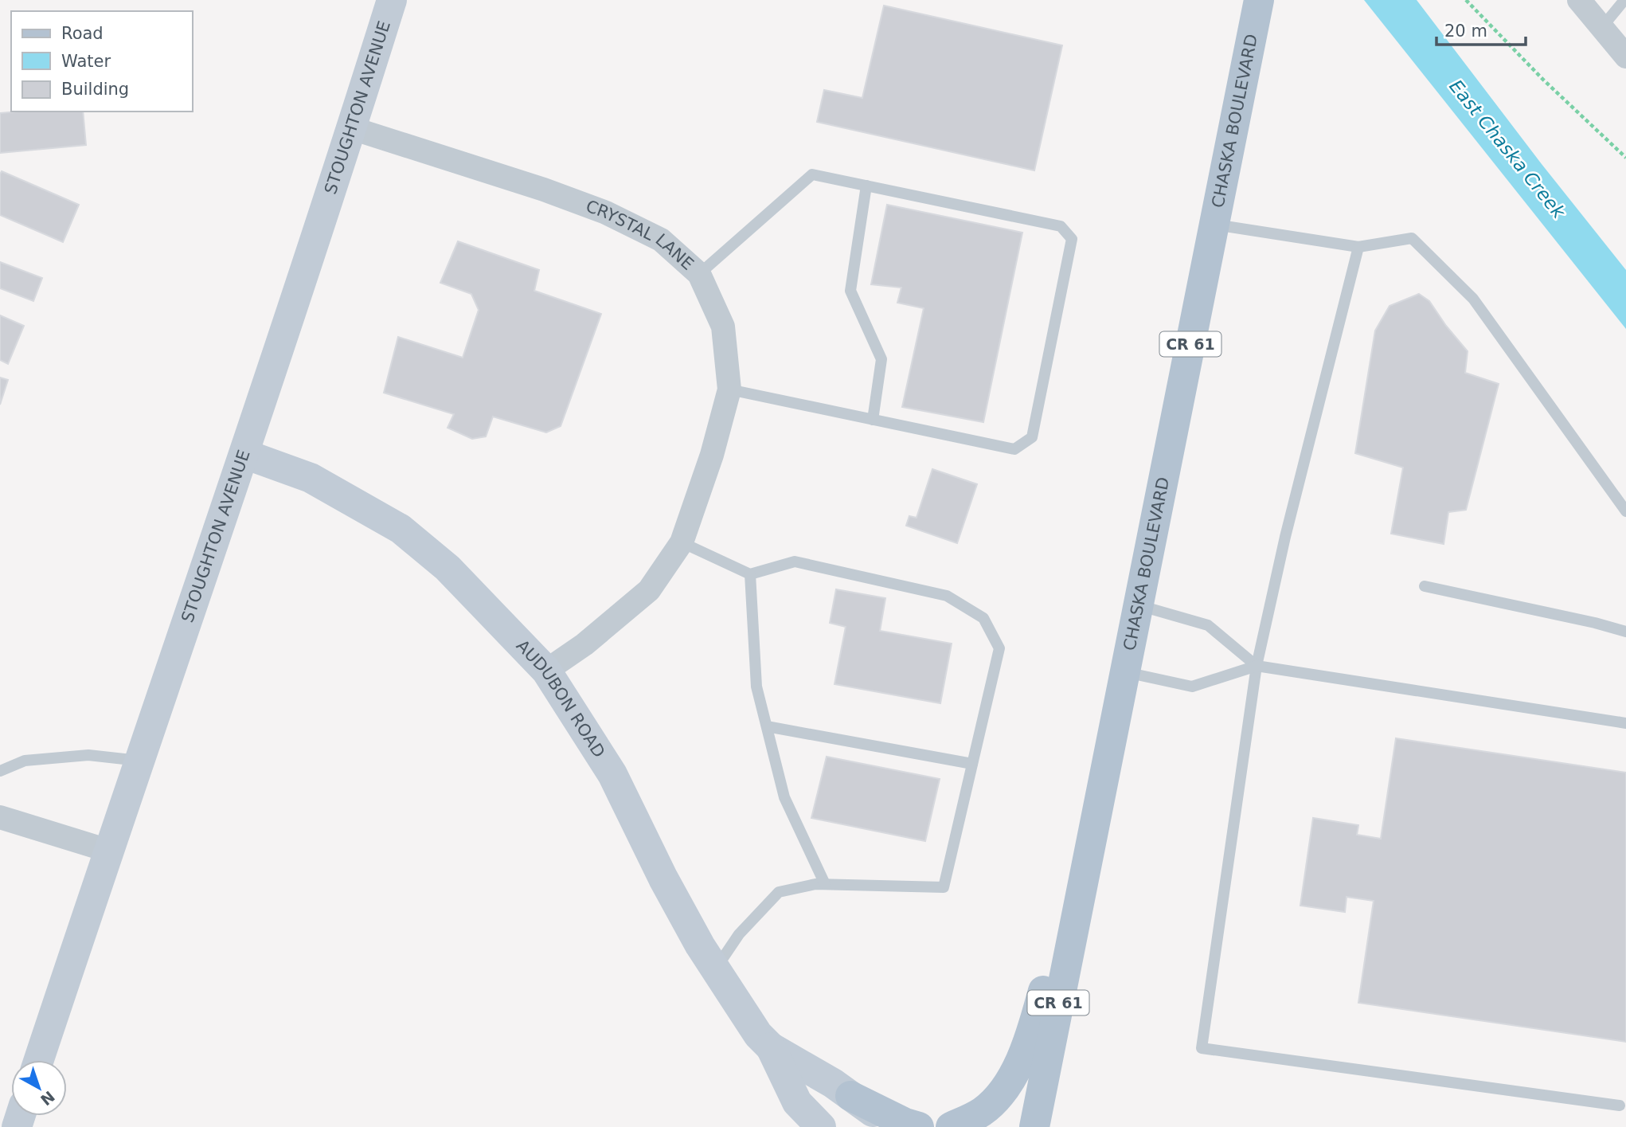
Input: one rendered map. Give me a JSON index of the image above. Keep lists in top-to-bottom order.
{
  "streets": {
    "main road": ["CHASKA BOULEVARD", "CR 61"],
    "street": ["STOUGHTON AVENUE", "CRYSTAL LANE", "AUDUBON ROAD"]
  },
  "crossings": [
    ["STOUGHTON AVENUE", "CRYSTAL LANE"],
    ["STOUGHTON AVENUE", "AUDUBON ROAD"],
    ["CRYSTAL LANE", "AUDUBON ROAD"]
  ],
  "water": ["East Chaska Creek"],
  "legend": ["Road", "Water", "Building"],
  "scale_bar": "20 m",
  "north": "bottom right"
}
